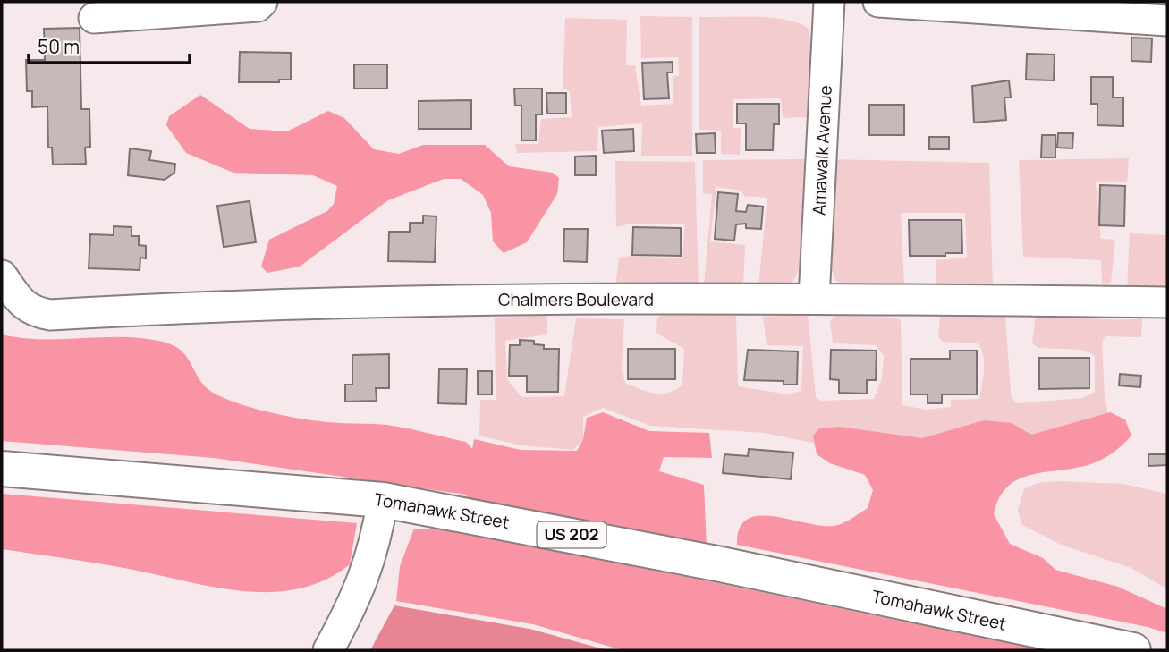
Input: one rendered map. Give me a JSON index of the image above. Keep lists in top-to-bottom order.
{
  "streets": {
    "main road": ["Tomahawk Street", "US 202"],
    "street": ["Amawalk Avenue", "Chalmers Boulevard"]
  },
  "crossings": [
    ["Amawalk Avenue", "Chalmers Boulevard"]
  ],
  "scale_bar": "50 m"
}
